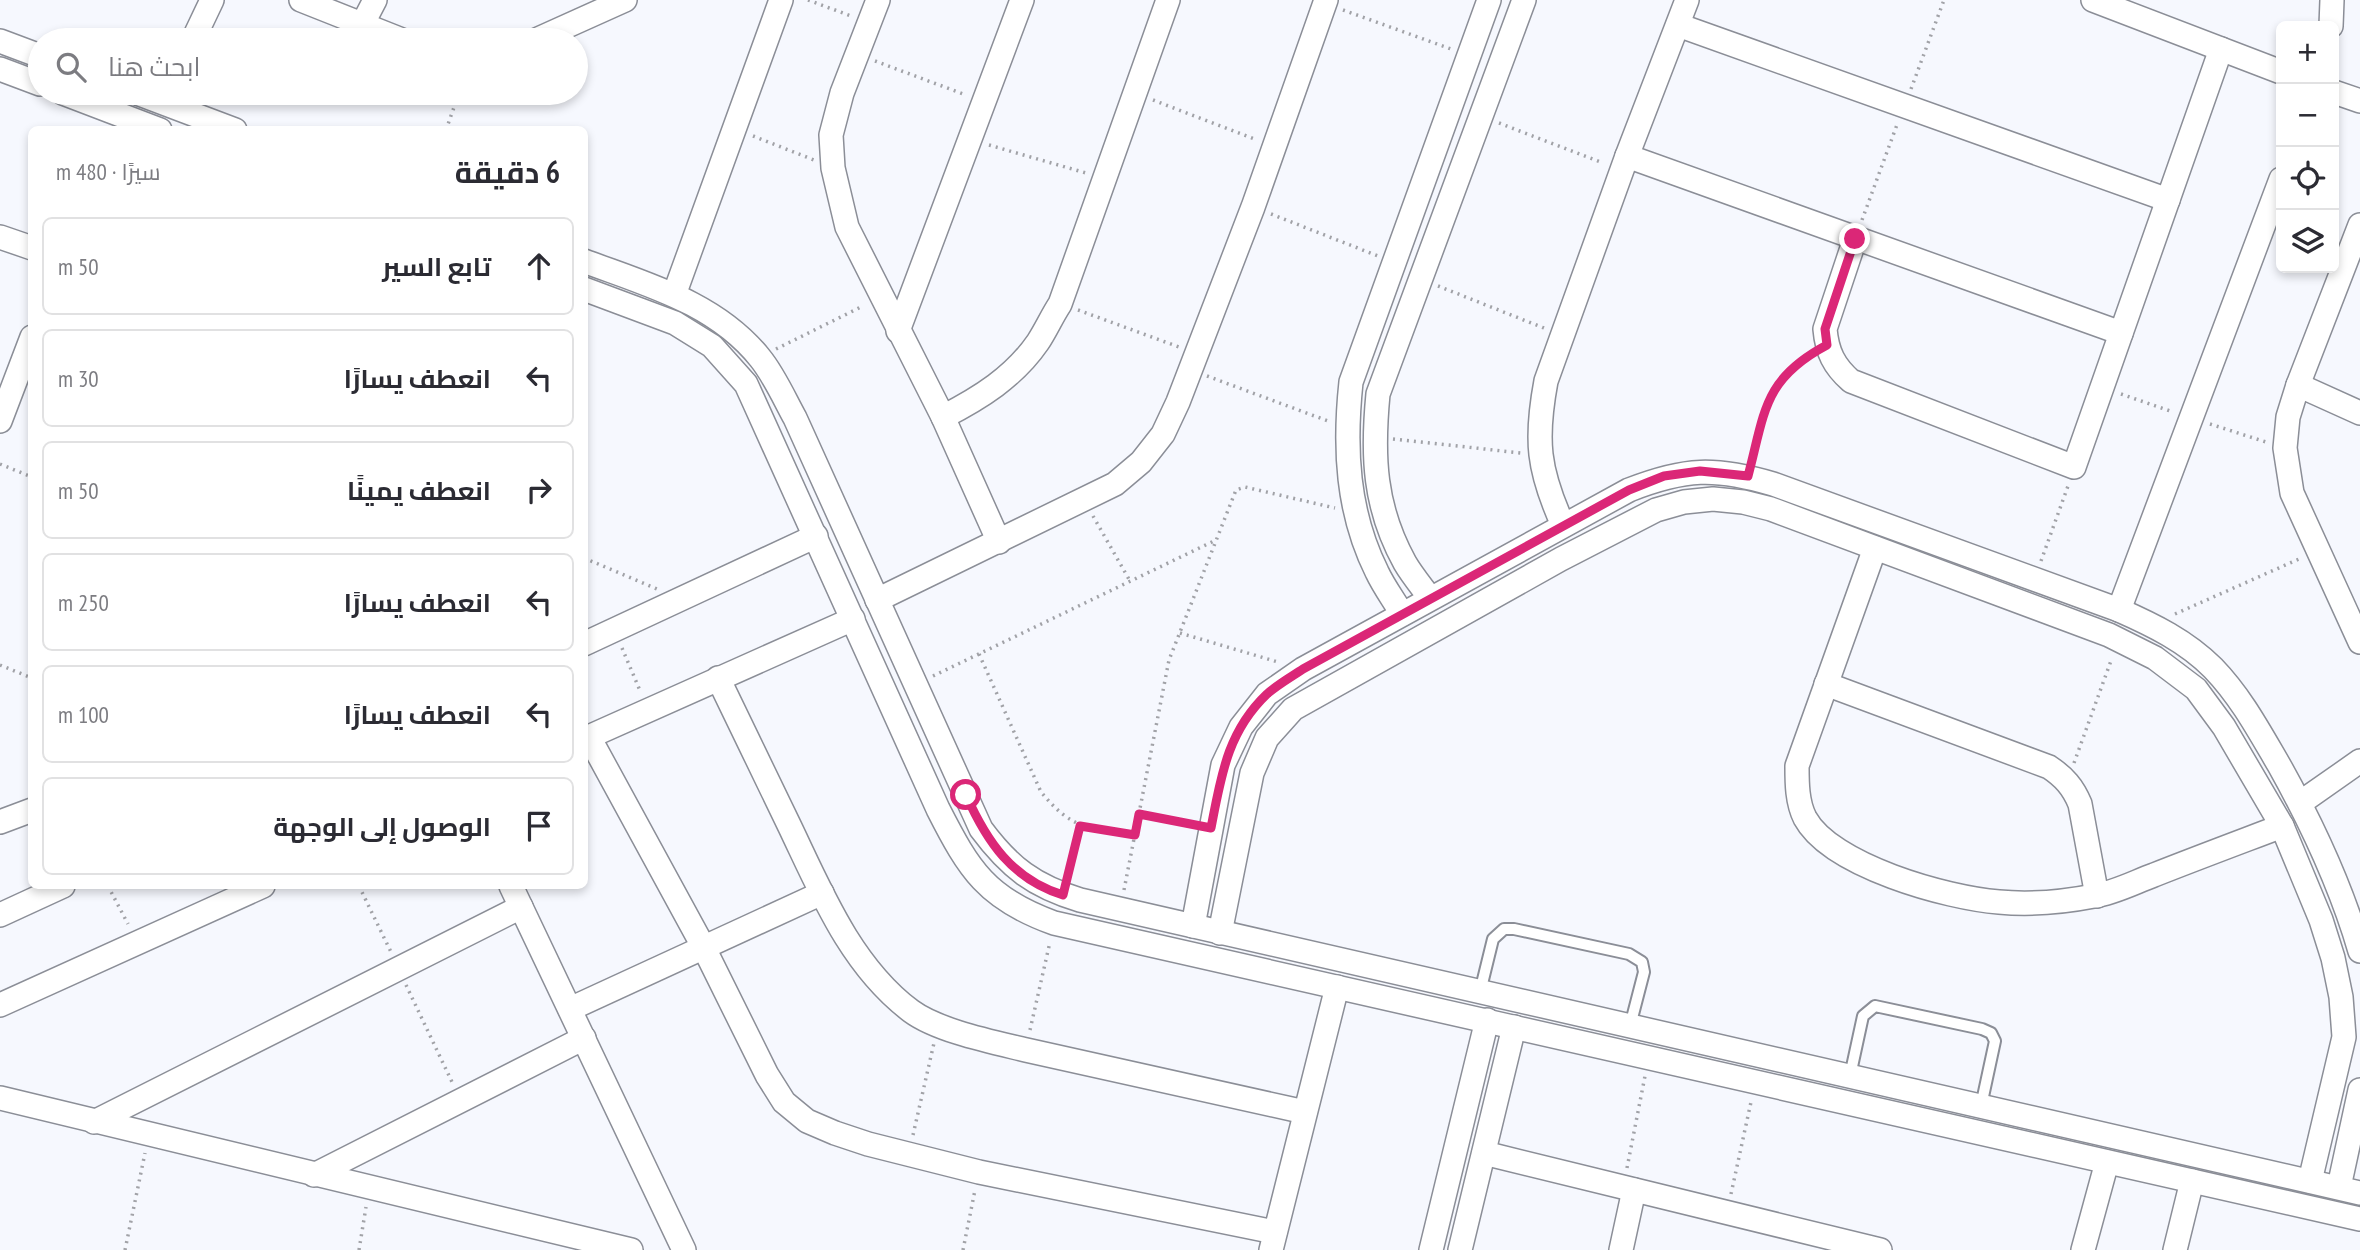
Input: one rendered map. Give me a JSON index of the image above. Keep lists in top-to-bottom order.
{
  "page": {
    "map_buttons": ["+", "−"],
    "search": "ابحث هنا",
    "heading": ["6 دقيقة", "سيرًا · 480 m"],
    "list": [
      ["تابع السير", "50 m"],
      ["انعطف يسارًا", "30 m"],
      ["انعطف يمينًا", "50 m"],
      ["انعطف يسارًا", "250 m"],
      ["انعطف يسارًا", "100 m"],
      "الوصول إلى الوجهة"
    ]
  }
}
